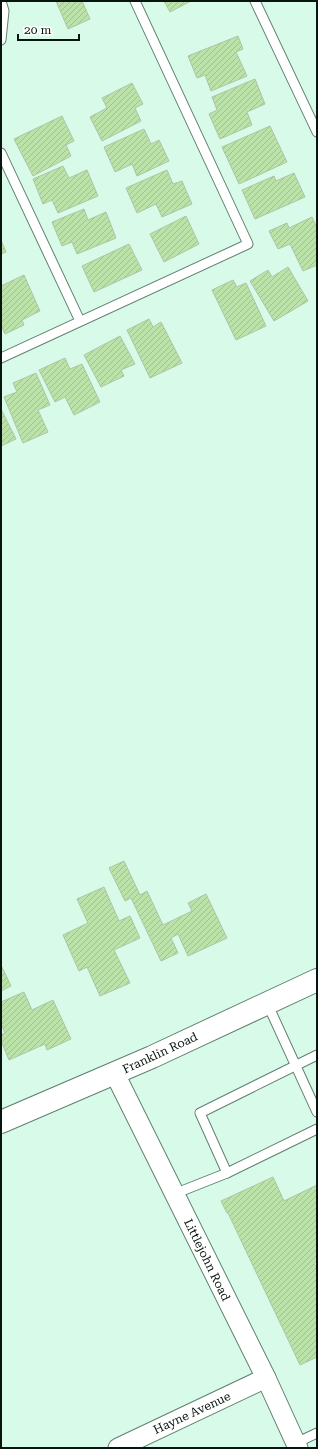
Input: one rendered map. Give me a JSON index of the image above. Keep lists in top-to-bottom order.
{
  "streets": {
    "main road": ["Franklin Road"],
    "street": ["Littlejohn Road", "Hayne Avenue"]
  },
  "crossings": [
    ["Franklin Road", "Littlejohn Road"],
    ["Littlejohn Road", "Hayne Avenue"]
  ],
  "scale_bar": "20 m"
}
